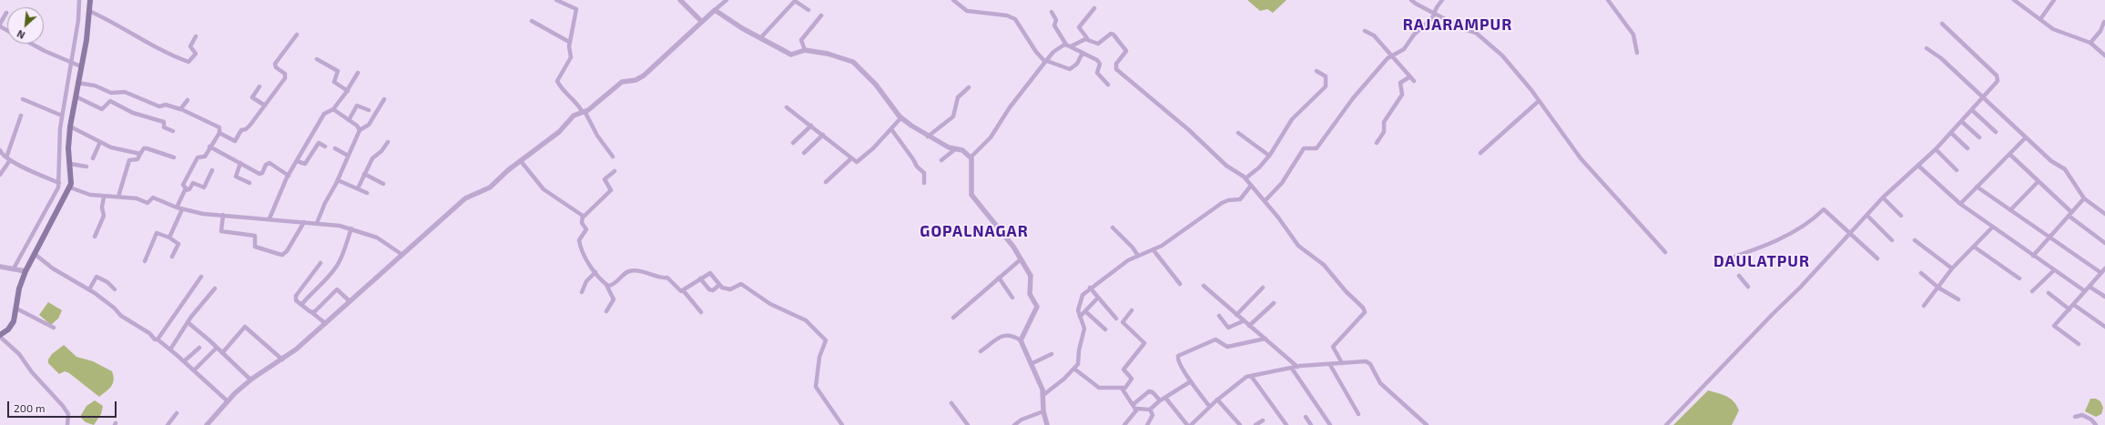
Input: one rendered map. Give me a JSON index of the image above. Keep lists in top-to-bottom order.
{
  "districts": ["RAJARAMPUR", "GOPALNAGAR", "DAULATPUR"],
  "scale_bar": "200 m",
  "north": "bottom left"
}
